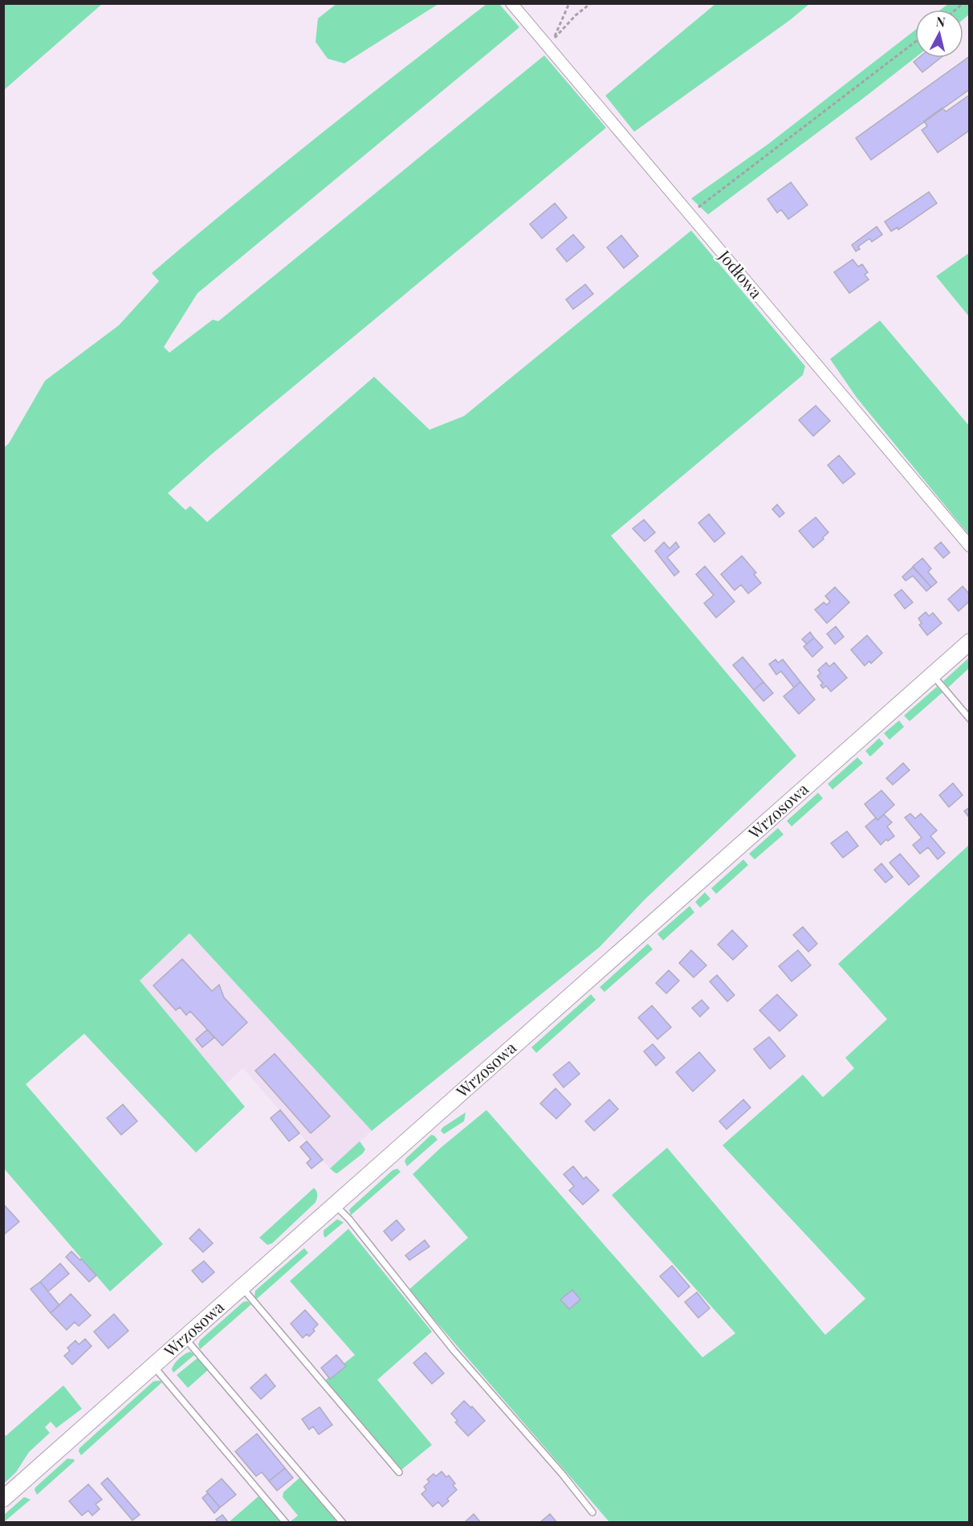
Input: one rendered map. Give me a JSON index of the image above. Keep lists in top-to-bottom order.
{
  "streets": {
    "main road": ["Wrzosowa"],
    "street": ["Jodłowa"]
  },
  "north": "top"
}
